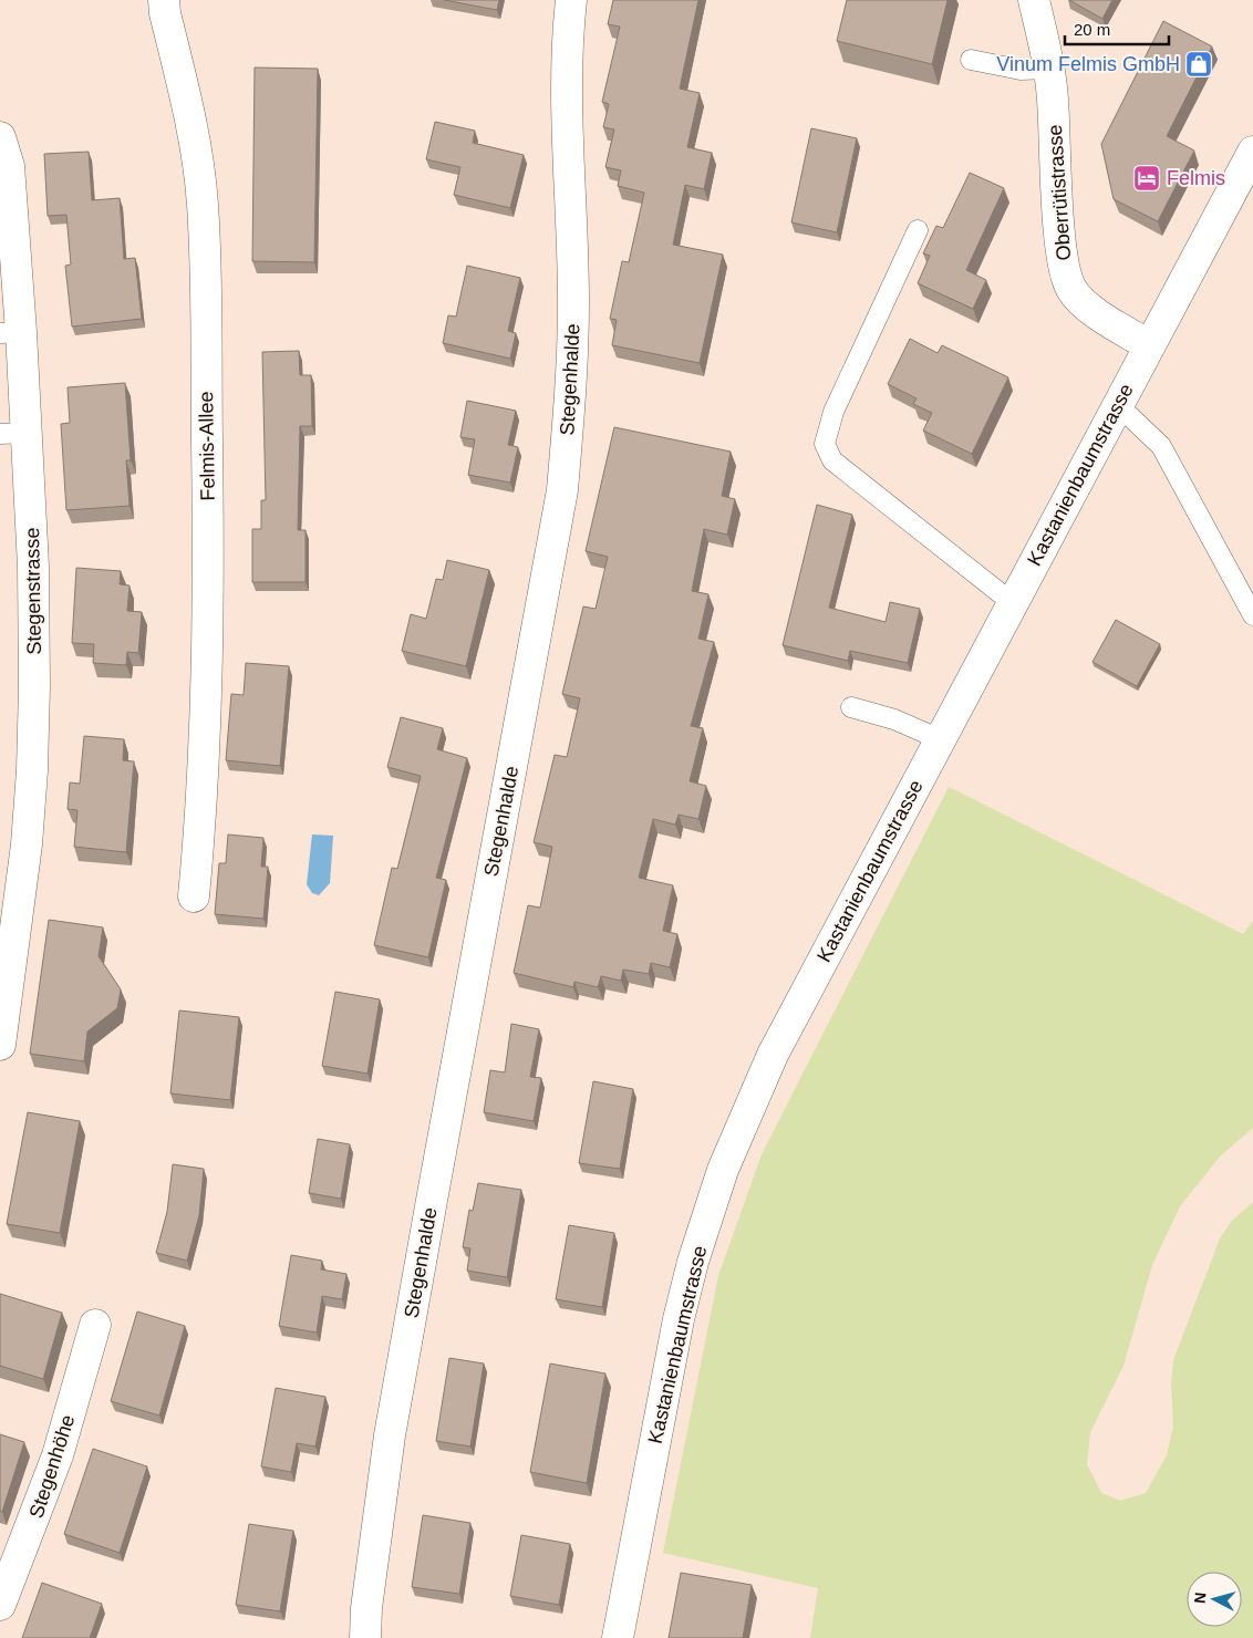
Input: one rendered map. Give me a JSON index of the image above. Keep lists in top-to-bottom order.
{
  "streets": {
    "street": [
      "Oberrütistrasse",
      "Stegenhalde",
      "Felmis-Allee",
      "Kastanienbaumstrasse",
      "Stegenstrasse",
      "Stegenhöhe"
    ]
  },
  "crossings": [
    ["Oberrütistrasse", "Kastanienbaumstrasse"]
  ],
  "places": {
    "shop": ["Vinum Felmis GmbH"],
    "hotel": ["Felmis"]
  },
  "scale_bar": "20 m",
  "north": "left"
}
